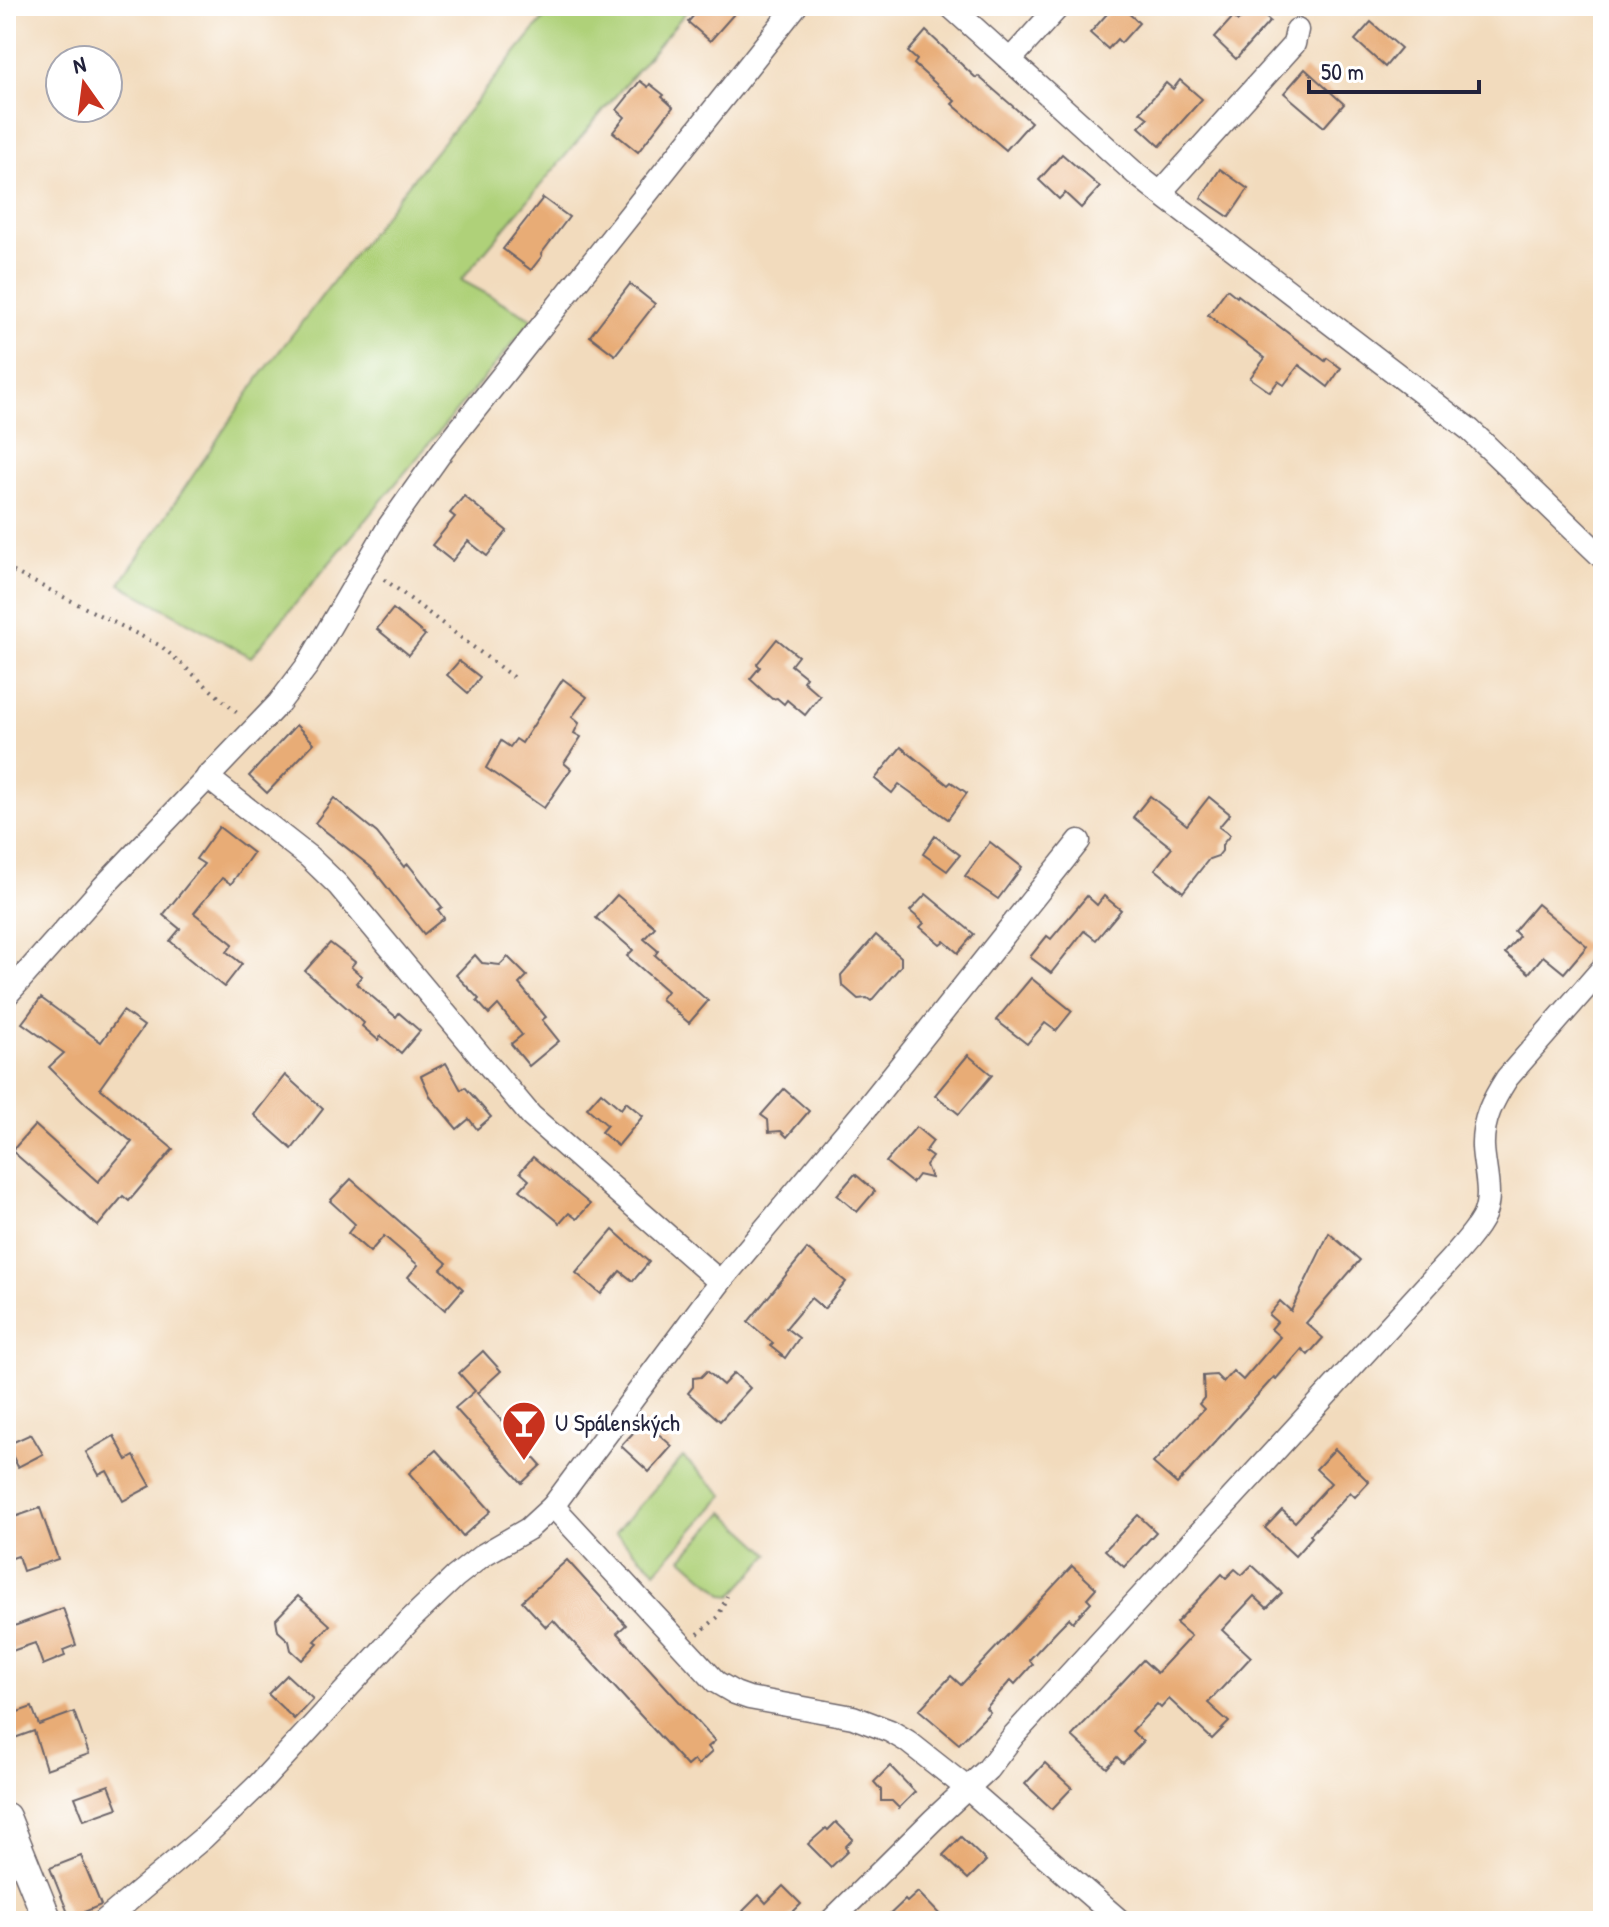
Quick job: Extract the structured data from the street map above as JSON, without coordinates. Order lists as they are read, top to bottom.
{
  "places": {
    "bar": ["U Spálenských"]
  },
  "scale_bar": "50 m",
  "north": "top"
}
